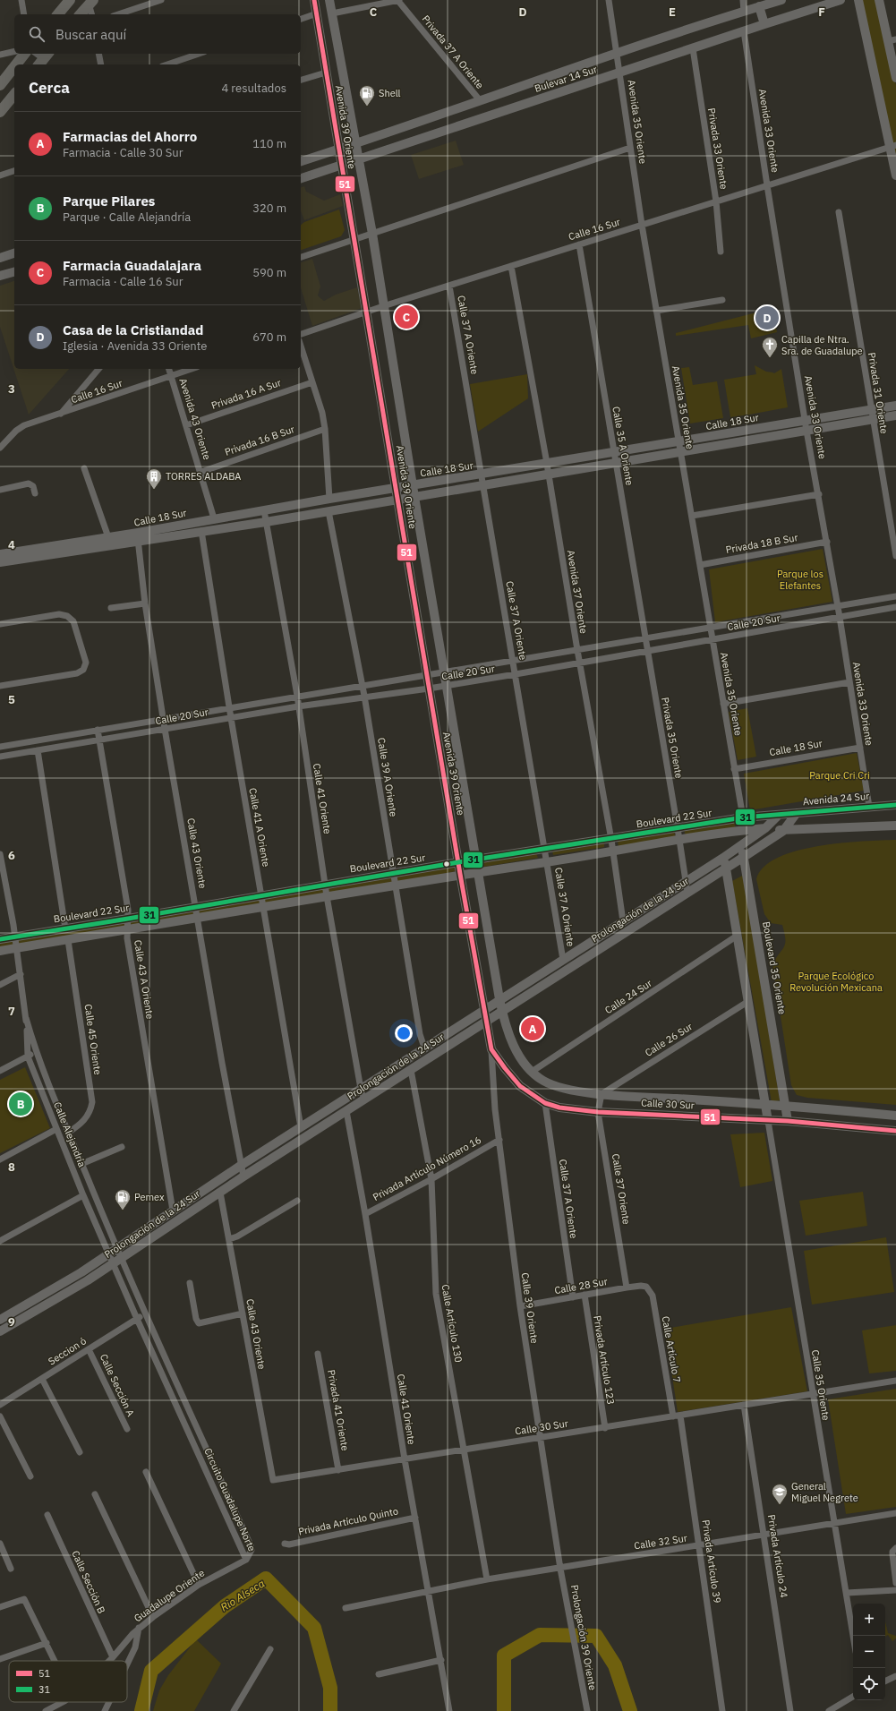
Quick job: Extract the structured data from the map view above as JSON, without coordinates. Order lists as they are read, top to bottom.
{
  "streets": {
    "main road": [
      "Bulevar 14 Sur",
      "Avenida 39 Oriente",
      "Calle 18 Sur",
      "Avenida 24 Sur",
      "Boulevard 22 Sur",
      "Prolongación de la 24 Sur",
      "Boulevard 35 Oriente",
      "Calle 30 Sur"
    ],
    "street": [
      "Privada 37 A Oriente",
      "Avenida 35 Oriente",
      "Avenida 33 Oriente",
      "Privada 33 Oriente",
      "Calle 16 Sur",
      "Calle 37 A Oriente",
      "Privada 31 Oriente",
      "Privada 16 A Sur",
      "Avenida 43 Oriente",
      "Privada 16 B Sur",
      "Calle 35 A Oriente",
      "Privada 18 B Sur",
      "Avenida 37 Oriente",
      "Calle 20 Sur",
      "Privada 35 Oriente",
      "Calle 39 A Oriente",
      "Calle 41 Oriente",
      "Calle 41 A Oriente",
      "Calle 43 Oriente",
      "Calle 43 A Oriente",
      "Calle 24 Sur",
      "Calle 45 Oriente",
      "Calle 26 Sur",
      "Calle Alejandría",
      "Privada Artículo Número 16",
      "Calle 37 Oriente",
      "Calle 28 Sur",
      "Calle 39 Oriente",
      "Calle Artículo 130",
      "Calle Artículo 7",
      "Seccion ó",
      "Privada Artículo 123",
      "Calle Sección A",
      "Calle 35 Oriente",
      "Privada 41 Oriente",
      "Circuito Guadalupe Norte",
      "Privada Artículo Quinto",
      "Calle 32 Sur",
      "Privada Artículo 24",
      "Privada Artículo 39",
      "Calle Sección B",
      "Guadalupe Oriente",
      "Prolongación 39 Oriente"
    ]
  },
  "crossings": [
    ["Privada 37 A Oriente", "Bulevar 14 Sur"],
    ["Bulevar 14 Sur", "Avenida 35 Oriente"],
    ["Bulevar 14 Sur", "Avenida 39 Oriente"],
    ["Bulevar 14 Sur", "Avenida 33 Oriente"],
    ["Bulevar 14 Sur", "Privada 33 Oriente"],
    ["Avenida 35 Oriente", "Calle 16 Sur"],
    ["Avenida 35 Oriente", "Calle 18 Sur"],
    ["Avenida 35 Oriente", "Privada 18 B Sur"],
    ["Avenida 35 Oriente", "Calle 20 Sur"],
    ["Avenida 35 Oriente", "Boulevard 22 Sur"],
    ["Avenida 35 Oriente", "Boulevard 35 Oriente"],
    ["Avenida 39 Oriente", "Calle 16 Sur"],
    ["Avenida 39 Oriente", "Calle 18 Sur"],
    ["Avenida 39 Oriente", "Calle 20 Sur"],
    ["Avenida 39 Oriente", "Boulevard 22 Sur"],
    ["Avenida 39 Oriente", "Prolongación de la 24 Sur"],
    ["Avenida 39 Oriente", "Calle 30 Sur"],
    ["Avenida 33 Oriente", "Calle 16 Sur"],
    ["Avenida 33 Oriente", "Calle 18 Sur"],
    ["Avenida 33 Oriente", "Privada 18 B Sur"],
    ["Avenida 33 Oriente", "Calle 20 Sur"],
    ["Avenida 33 Oriente", "Avenida 24 Sur"],
    ["Privada 33 Oriente", "Calle 16 Sur"],
    ["Calle 16 Sur", "Calle 37 A Oriente"],
    ["Calle 16 Sur", "Avenida 43 Oriente"],
    ["Calle 16 Sur", "Calle 35 A Oriente"],
    ["Calle 16 Sur", "Avenida 37 Oriente"],
    ["Calle 37 A Oriente", "Calle 18 Sur"],
    ["Calle 37 A Oriente", "Calle 20 Sur"],
    ["Calle 37 A Oriente", "Boulevard 22 Sur"],
    ["Calle 37 A Oriente", "Prolongación de la 24 Sur"],
    ["Calle 37 A Oriente", "Calle 30 Sur"],
    ["Calle 37 A Oriente", "Calle 28 Sur"],
    ["Privada 31 Oriente", "Calle 18 Sur"],
    ["Privada 16 A Sur", "Avenida 43 Oriente"],
    ["Avenida 43 Oriente", "Calle 18 Sur"],
    ["Avenida 43 Oriente", "Privada 16 B Sur"],
    ["Calle 18 Sur", "Calle 35 A Oriente"],
    ["Calle 18 Sur", "Avenida 37 Oriente"],
    ["Calle 18 Sur", "Calle 39 A Oriente"],
    ["Calle 18 Sur", "Calle 41 Oriente"],
    ["Calle 18 Sur", "Calle 41 A Oriente"],
    ["Calle 18 Sur", "Calle 43 Oriente"],
    ["Calle 35 A Oriente", "Calle 20 Sur"],
    ["Calle 35 A Oriente", "Privada 35 Oriente"],
    ["Avenida 37 Oriente", "Calle 20 Sur"],
    ["Avenida 37 Oriente", "Boulevard 22 Sur"],
    ["Avenida 37 Oriente", "Prolongación de la 24 Sur"],
    ["Calle 20 Sur", "Privada 35 Oriente"],
    ["Calle 20 Sur", "Calle 39 A Oriente"],
    ["Calle 20 Sur", "Calle 41 Oriente"],
    ["Calle 20 Sur", "Calle 41 A Oriente"],
    ["Calle 20 Sur", "Calle 43 Oriente"],
    ["Calle 20 Sur", "Calle 43 A Oriente"],
    ["Privada 35 Oriente", "Boulevard 22 Sur"],
    ["Calle 39 A Oriente", "Boulevard 22 Sur"],
    ["Calle 39 A Oriente", "Prolongación de la 24 Sur"],
    ["Calle 41 Oriente", "Boulevard 22 Sur"],
    ["Calle 41 Oriente", "Prolongación de la 24 Sur"],
    ["Calle 41 Oriente", "Calle 30 Sur"],
    ["Calle 41 Oriente", "Privada Artículo Número 16"],
    ["Calle 41 Oriente", "Privada Artículo Quinto"],
    ["Calle 41 Oriente", "Calle 32 Sur"],
    ["Avenida 24 Sur", "Boulevard 22 Sur"],
    ["Avenida 24 Sur", "Prolongación de la 24 Sur"],
    ["Boulevard 22 Sur", "Calle 41 A Oriente"],
    ["Boulevard 22 Sur", "Calle 43 Oriente"],
    ["Boulevard 22 Sur", "Prolongación de la 24 Sur"],
    ["Boulevard 22 Sur", "Boulevard 35 Oriente"],
    ["Boulevard 22 Sur", "Calle 43 A Oriente"],
    ["Boulevard 22 Sur", "Calle Alejandría"],
    ["Calle 41 A Oriente", "Prolongación de la 24 Sur"],
    ["Calle 43 Oriente", "Prolongación de la 24 Sur"],
    ["Calle 43 Oriente", "Calle 30 Sur"],
    ["Prolongación de la 24 Sur", "Boulevard 35 Oriente"],
    ["Prolongación de la 24 Sur", "Calle 43 A Oriente"],
    ["Prolongación de la 24 Sur", "Calle 30 Sur"],
    ["Prolongación de la 24 Sur", "Calle Alejandría"],
    ["Prolongación de la 24 Sur", "Calle Artículo 130"],
    ["Prolongación de la 24 Sur", "Circuito Guadalupe Norte"],
    ["Boulevard 35 Oriente", "Calle 30 Sur"],
    ["Calle 24 Sur", "Calle 30 Sur"],
    ["Calle 45 Oriente", "Calle Alejandría"],
    ["Calle 26 Sur", "Calle 30 Sur"],
    ["Calle 26 Sur", "Calle 37 Oriente"],
    ["Calle 30 Sur", "Calle 37 Oriente"],
    ["Calle 30 Sur", "Calle 39 Oriente"],
    ["Calle 30 Sur", "Calle Artículo 130"],
    ["Calle 30 Sur", "Calle Artículo 7"],
    ["Calle 30 Sur", "Privada Artículo 123"],
    ["Calle 30 Sur", "Calle 35 Oriente"],
    ["Calle 30 Sur", "Privada 41 Oriente"],
    ["Calle 30 Sur", "Privada Artículo 24"],
    ["Calle 30 Sur", "Privada Artículo 39"],
    ["Calle Alejandría", "Circuito Guadalupe Norte"],
    ["Privada Artículo Número 16", "Calle 39 Oriente"],
    ["Privada Artículo Número 16", "Calle Artículo 130"],
    ["Calle 37 Oriente", "Calle 28 Sur"],
    ["Calle 28 Sur", "Calle 39 Oriente"],
    ["Calle 28 Sur", "Calle Artículo 7"],
    ["Calle 28 Sur", "Privada Artículo 123"],
    ["Calle 39 Oriente", "Calle 32 Sur"],
    ["Calle 39 Oriente", "Prolongación 39 Oriente"],
    ["Calle Artículo 130", "Calle 32 Sur"],
    ["Calle Artículo 7", "Privada Artículo 39"],
    ["Seccion ó", "Calle Sección A"],
    ["Seccion ó", "Circuito Guadalupe Norte"],
    ["Calle 35 Oriente", "Calle 32 Sur"],
    ["Circuito Guadalupe Norte", "Guadalupe Oriente"],
    ["Calle 32 Sur", "Privada Artículo 24"],
    ["Calle 32 Sur", "Privada Artículo 39"],
    ["Calle 32 Sur", "Prolongación 39 Oriente"],
    ["Calle Sección B", "Guadalupe Oriente"]
  ],
  "water": ["Rio Alseca"],
  "parks": ["Parque los Elefantes", "Parque Cri Cri", "Parque Ecológico Revolución Mexicana"],
  "places": {
    "fuel station": ["Shell", "Pemex"],
    "church": ["Capilla de Ntra. Sra. de Guadalupe"],
    "building": ["TORRES ALDABA"],
    "school or university": ["General Miguel Negrete"]
  },
  "lines": ["transit line 51", "transit line 31"],
  "legend": ["51", "31"],
  "page": {
    "search": "Buscar aquí",
    "heading": ["Cerca", "4 resultados"],
    "list": [
      {
        "mark": "A",
        "name": "Farmacias del Ahorro",
        "note": "Farmacia · Calle 30 Sur",
        "value": "110 m"
      },
      {
        "mark": "B",
        "name": "Parque Pilares",
        "note": "Parque · Calle Alejandría",
        "value": "320 m"
      },
      {
        "mark": "C",
        "name": "Farmacia Guadalajara",
        "note": "Farmacia · Calle 16 Sur",
        "value": "590 m"
      },
      {
        "mark": "D",
        "name": "Casa de la Cristiandad",
        "note": "Iglesia · Avenida 33 Oriente",
        "value": "670 m"
      }
    ],
    "pins": [
      "C",
      "D",
      "A",
      "B"
    ],
    "map_buttons": ["+", "−"]
  },
  "grid": {
    "columns": [
      "C",
      "D",
      "E",
      "F"
    ],
    "rows": [
      "3",
      "4",
      "5",
      "6",
      "7",
      "8",
      "9"
    ]
  }
}
